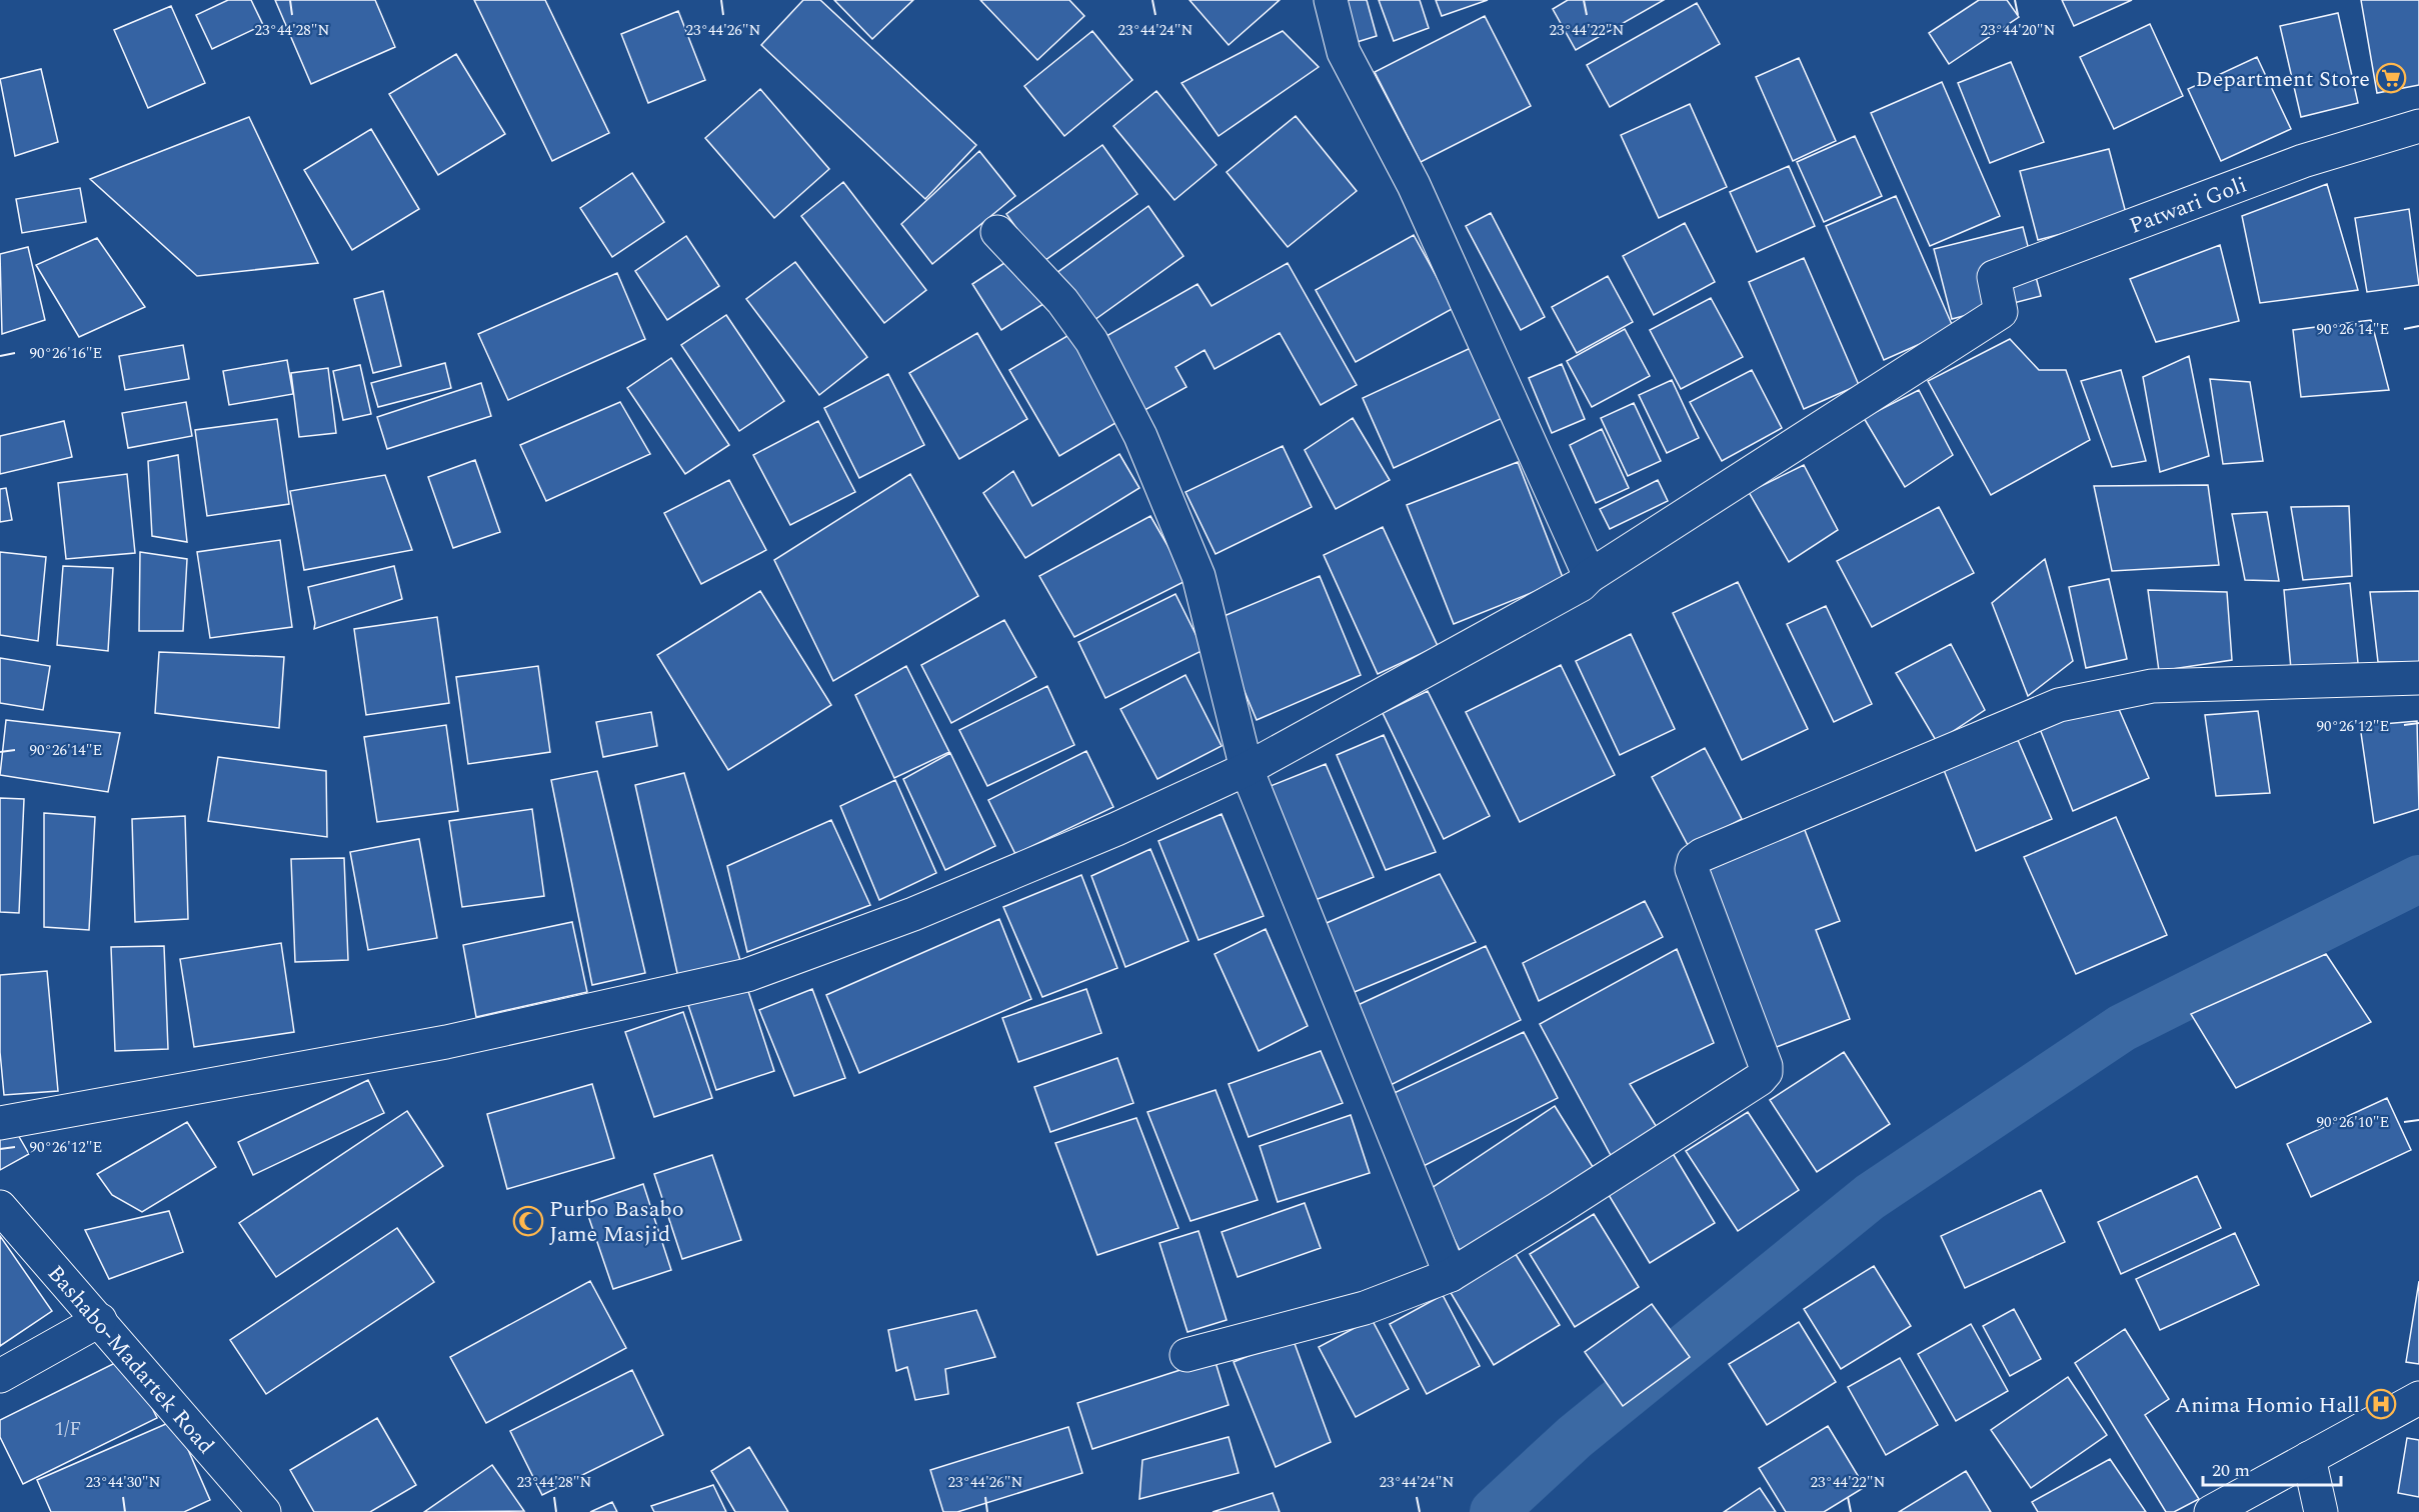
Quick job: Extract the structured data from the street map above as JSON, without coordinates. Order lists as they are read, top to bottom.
{
  "streets": {
    "street": ["Patwari Goli", "Bashabo-Madartek Road"]
  },
  "places": {
    "supermarket": ["Department Store"],
    "mosque": ["Purbo Basabo Jame Masjid"],
    "hospital": ["Anima Homio Hall"]
  },
  "house_numbers": ["1/F"],
  "scale_bar": "20 m",
  "coordinates": [
    "23°44'28\"N",
    "23°44'26\"N",
    "23°44'24\"N",
    "23°44'22\"N",
    "23°44'20\"N",
    "90°26'14\"E",
    "90°26'16\"E",
    "90°26'12\"E",
    "90°26'10\"E",
    "23°44'30\"N"
  ]
}
